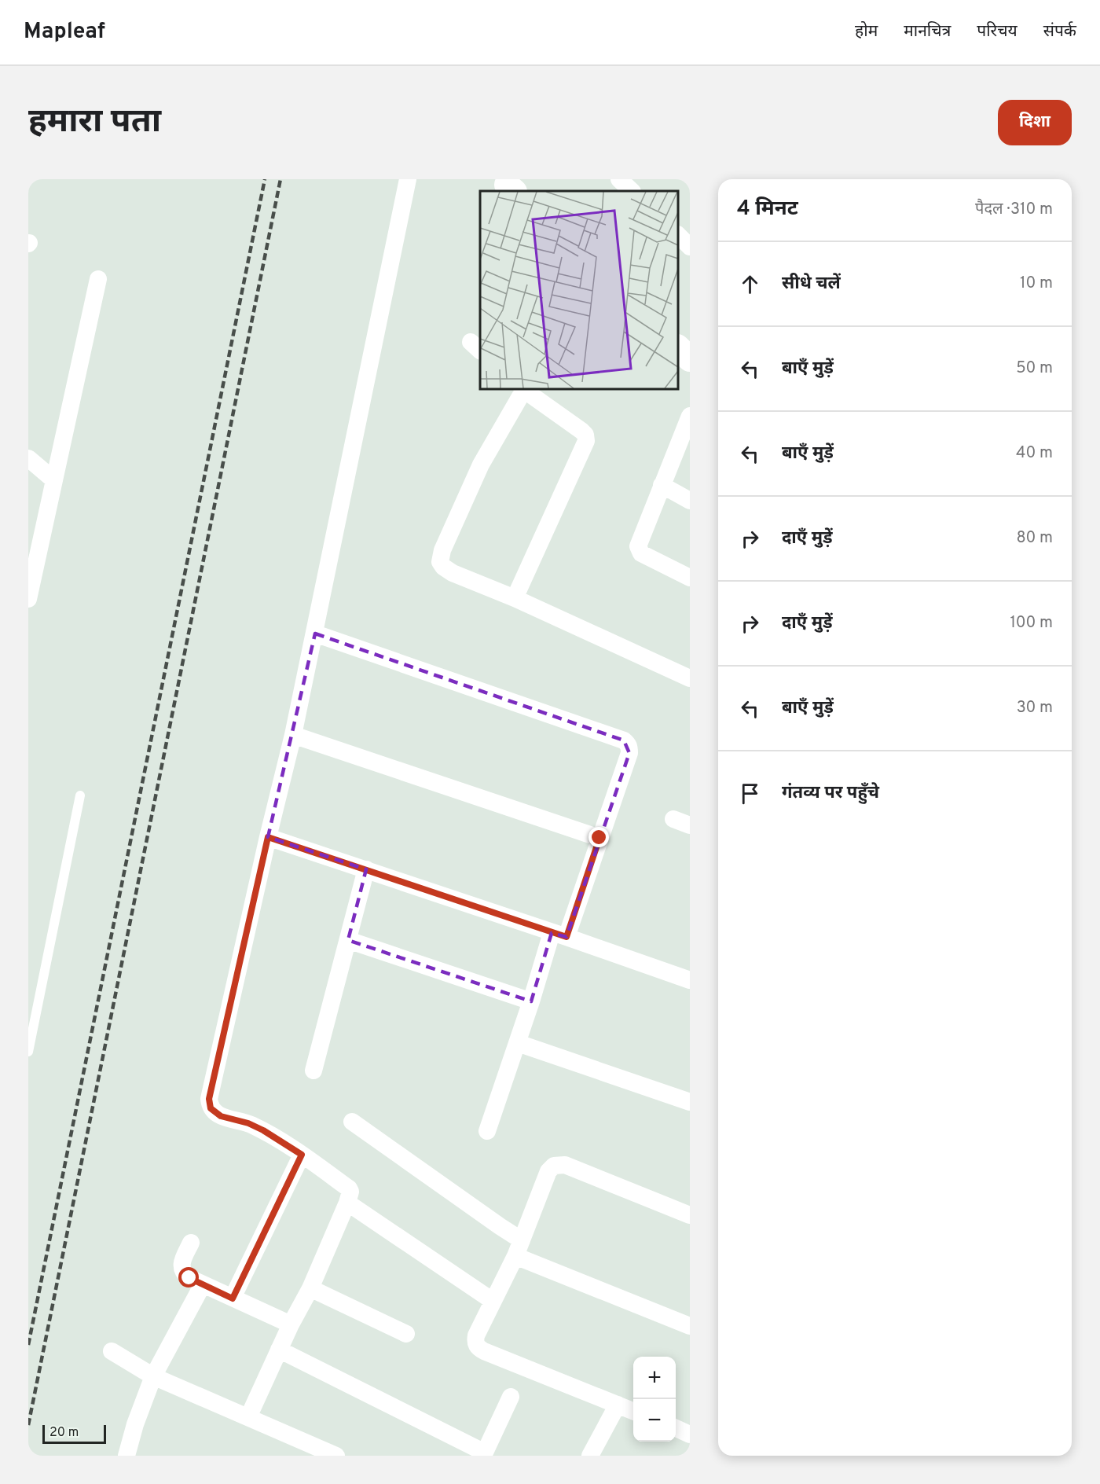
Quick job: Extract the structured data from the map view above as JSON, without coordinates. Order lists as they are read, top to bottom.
{
  "scale_bar": "20 m",
  "page": {
    "header": "Mapleaf",
    "nav": [
      "होम",
      "मानचित्र",
      "परिचय",
      "संपर्क"
    ],
    "buttons": "दिशा",
    "title": "हमारा पता",
    "heading": ["4 मिनट", "पैदल · 310 m"],
    "list": [
      ["सीधे चलें", "10 m"],
      ["बाएँ मुड़ें", "50 m"],
      ["बाएँ मुड़ें", "40 m"],
      ["दाएँ मुड़ें", "80 m"],
      ["दाएँ मुड़ें", "100 m"],
      ["बाएँ मुड़ें", "30 m"],
      "गंतव्य पर पहुँचे"
    ],
    "map_buttons": ["+", "−"],
    "scale": "20 m"
  }
}
